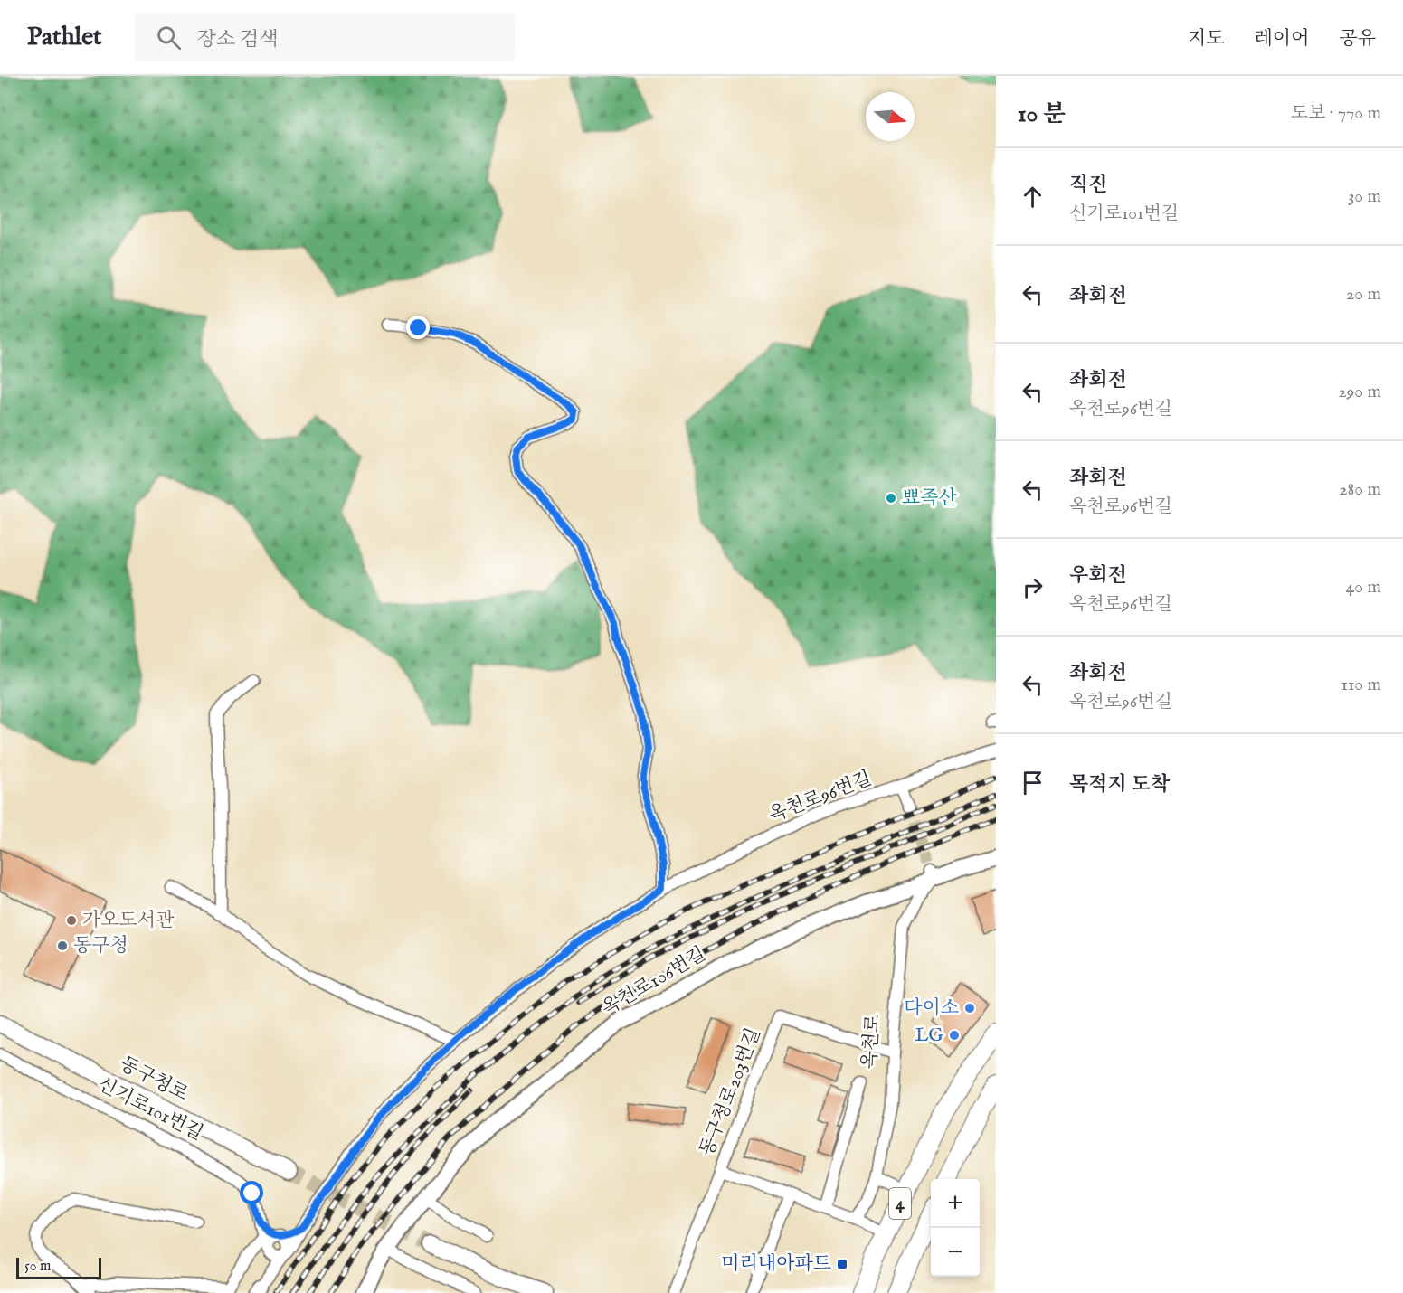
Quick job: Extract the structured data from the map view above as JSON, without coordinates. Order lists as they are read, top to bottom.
{
  "streets": {
    "main road": ["동구청로", "4"],
    "street": [
      "옥천로96번길",
      "옥천로106번길",
      "옥천로",
      "동구청로203번길",
      "신기로101번길"
    ]
  },
  "crossings": [
    ["옥천로96번길", "신기로101번길"],
    ["옥천로106번길", "옥천로"],
    ["옥천로", "동구청로203번길"]
  ],
  "places": {
    "other": [
      "뾰족산",
      "가오도서관",
      "동구청",
      "다이소",
      "LG"
    ],
    "transit": ["미리내아파트"]
  },
  "scale_bar": "50 m",
  "north": "right",
  "page": {
    "header": "Pathlet",
    "search": "장소 검색",
    "nav": ["지도", "레이어", "공유"],
    "heading": ["10 분", "도보 · 770 m"],
    "list": [
      ["직진", "신기로101번길", "30 m"],
      ["좌회전", "20 m"],
      ["좌회전", "옥천로96번길", "290 m"],
      ["좌회전", "옥천로96번길", "280 m"],
      ["우회전", "옥천로96번길", "40 m"],
      ["좌회전", "옥천로96번길", "110 m"],
      "목적지 도착"
    ],
    "map_buttons": ["+", "−"],
    "scale": "50 m"
  }
}
